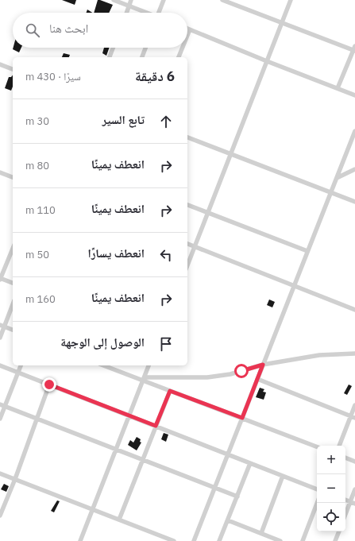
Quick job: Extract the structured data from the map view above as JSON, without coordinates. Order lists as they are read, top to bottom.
{
  "page": {
    "search": "ابحث هنا",
    "heading": ["6 دقيقة", "سيرًا · 430 m"],
    "list": [
      ["تابع السير", "30 m"],
      ["انعطف يمينًا", "80 m"],
      ["انعطف يمينًا", "110 m"],
      ["انعطف يسارًا", "50 m"],
      ["انعطف يمينًا", "160 m"],
      "الوصول إلى الوجهة"
    ],
    "map_buttons": ["+", "−"]
  }
}
